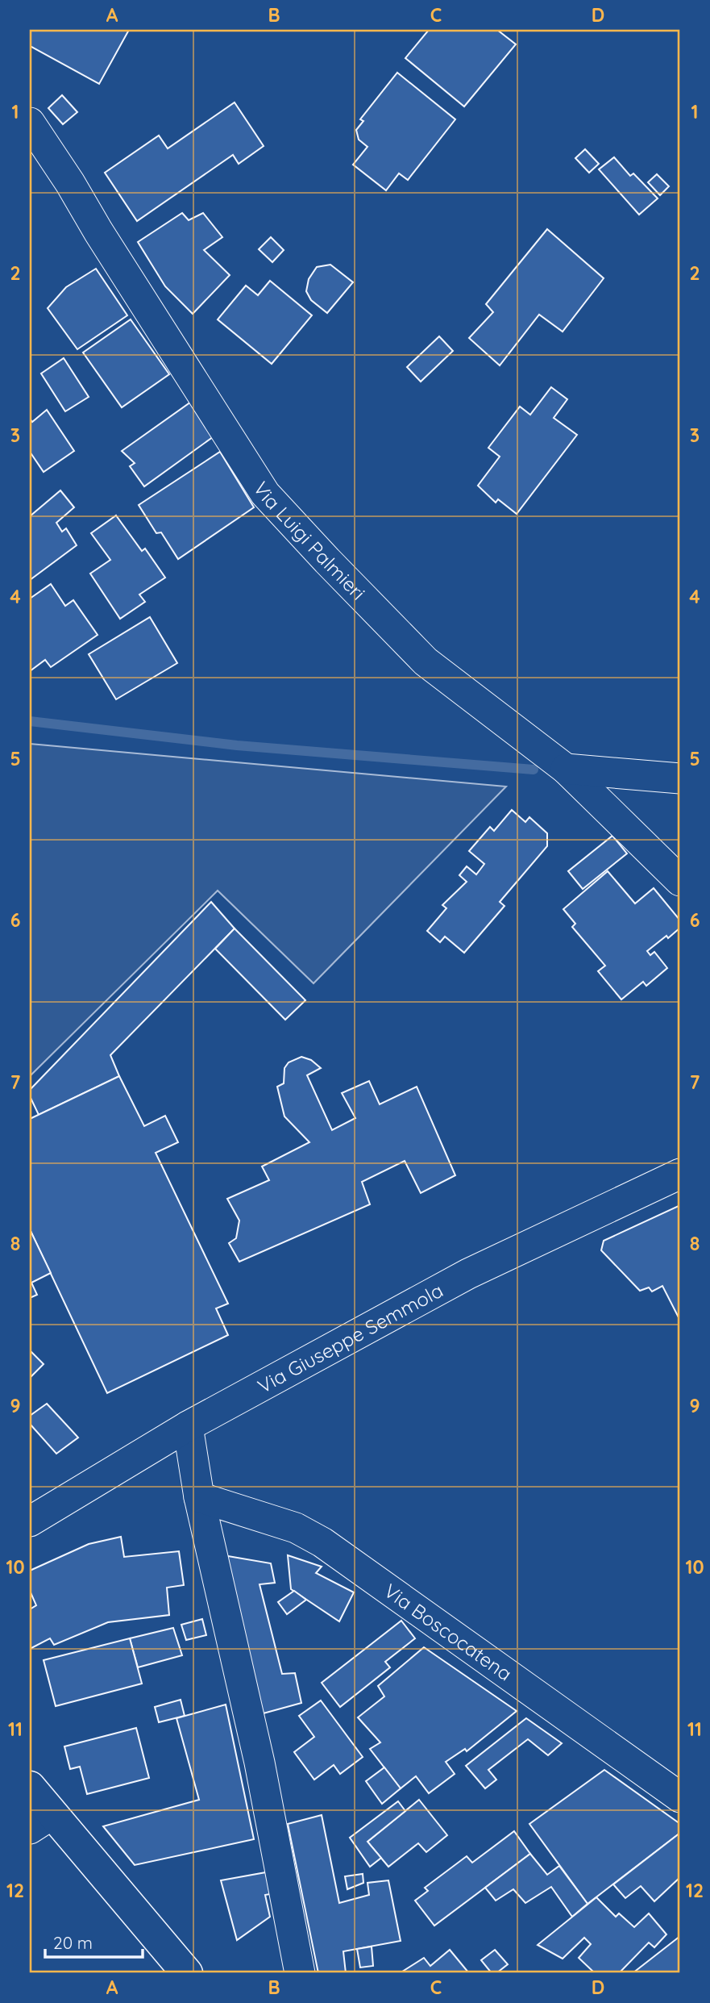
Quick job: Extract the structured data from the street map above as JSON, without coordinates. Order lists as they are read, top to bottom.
{
  "streets": {
    "street": ["Via Luigi Palmieri", "Via Giuseppe Semmola", "Via Boscocatena"]
  },
  "scale_bar": "20 m",
  "grid": {
    "columns": [
      "A",
      "B",
      "C",
      "D"
    ],
    "rows": [
      "1",
      "2",
      "3",
      "4",
      "5",
      "6",
      "7",
      "8",
      "9",
      "10",
      "11",
      "12"
    ]
  }
}
